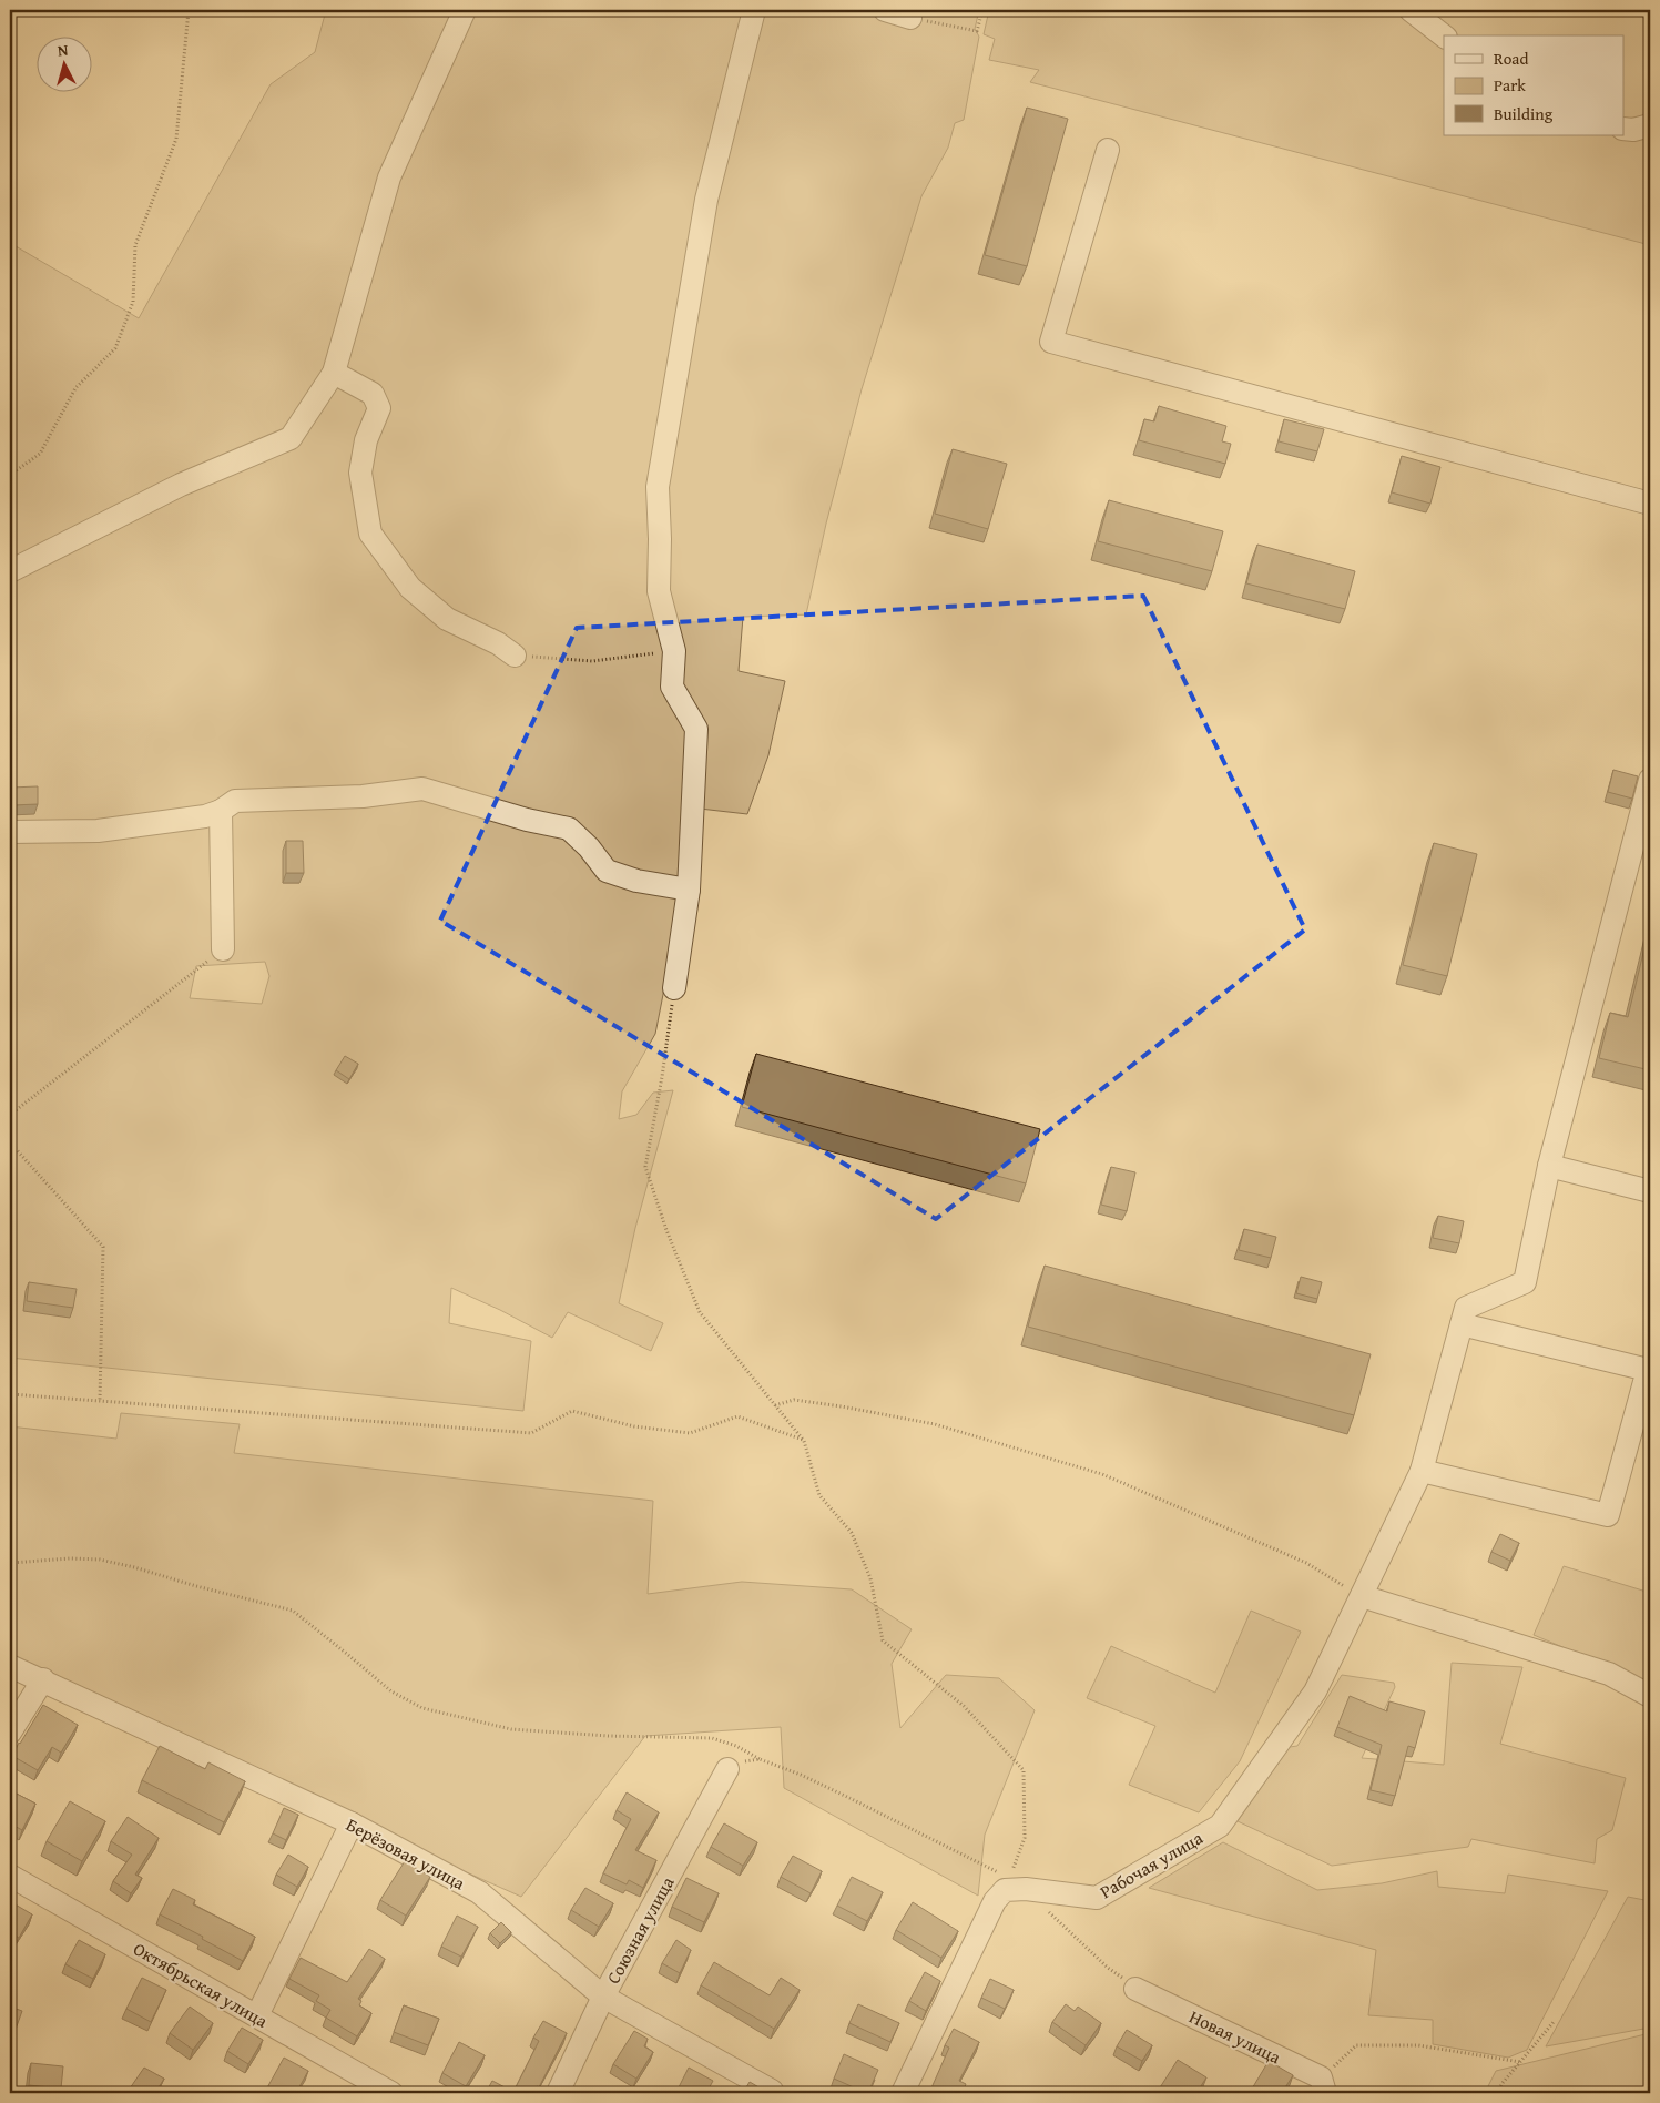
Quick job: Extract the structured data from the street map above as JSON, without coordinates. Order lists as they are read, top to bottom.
{
  "streets": {
    "street": [
      "Берёзовая улица",
      "Рабочая улица",
      "Союзная улица",
      "Октябрьская улица",
      "Новая улица"
    ]
  },
  "crossings": [
    ["Берёзовая улица", "Союзная улица"]
  ],
  "legend": ["Road", "Park", "Building"],
  "north": "top"
}
